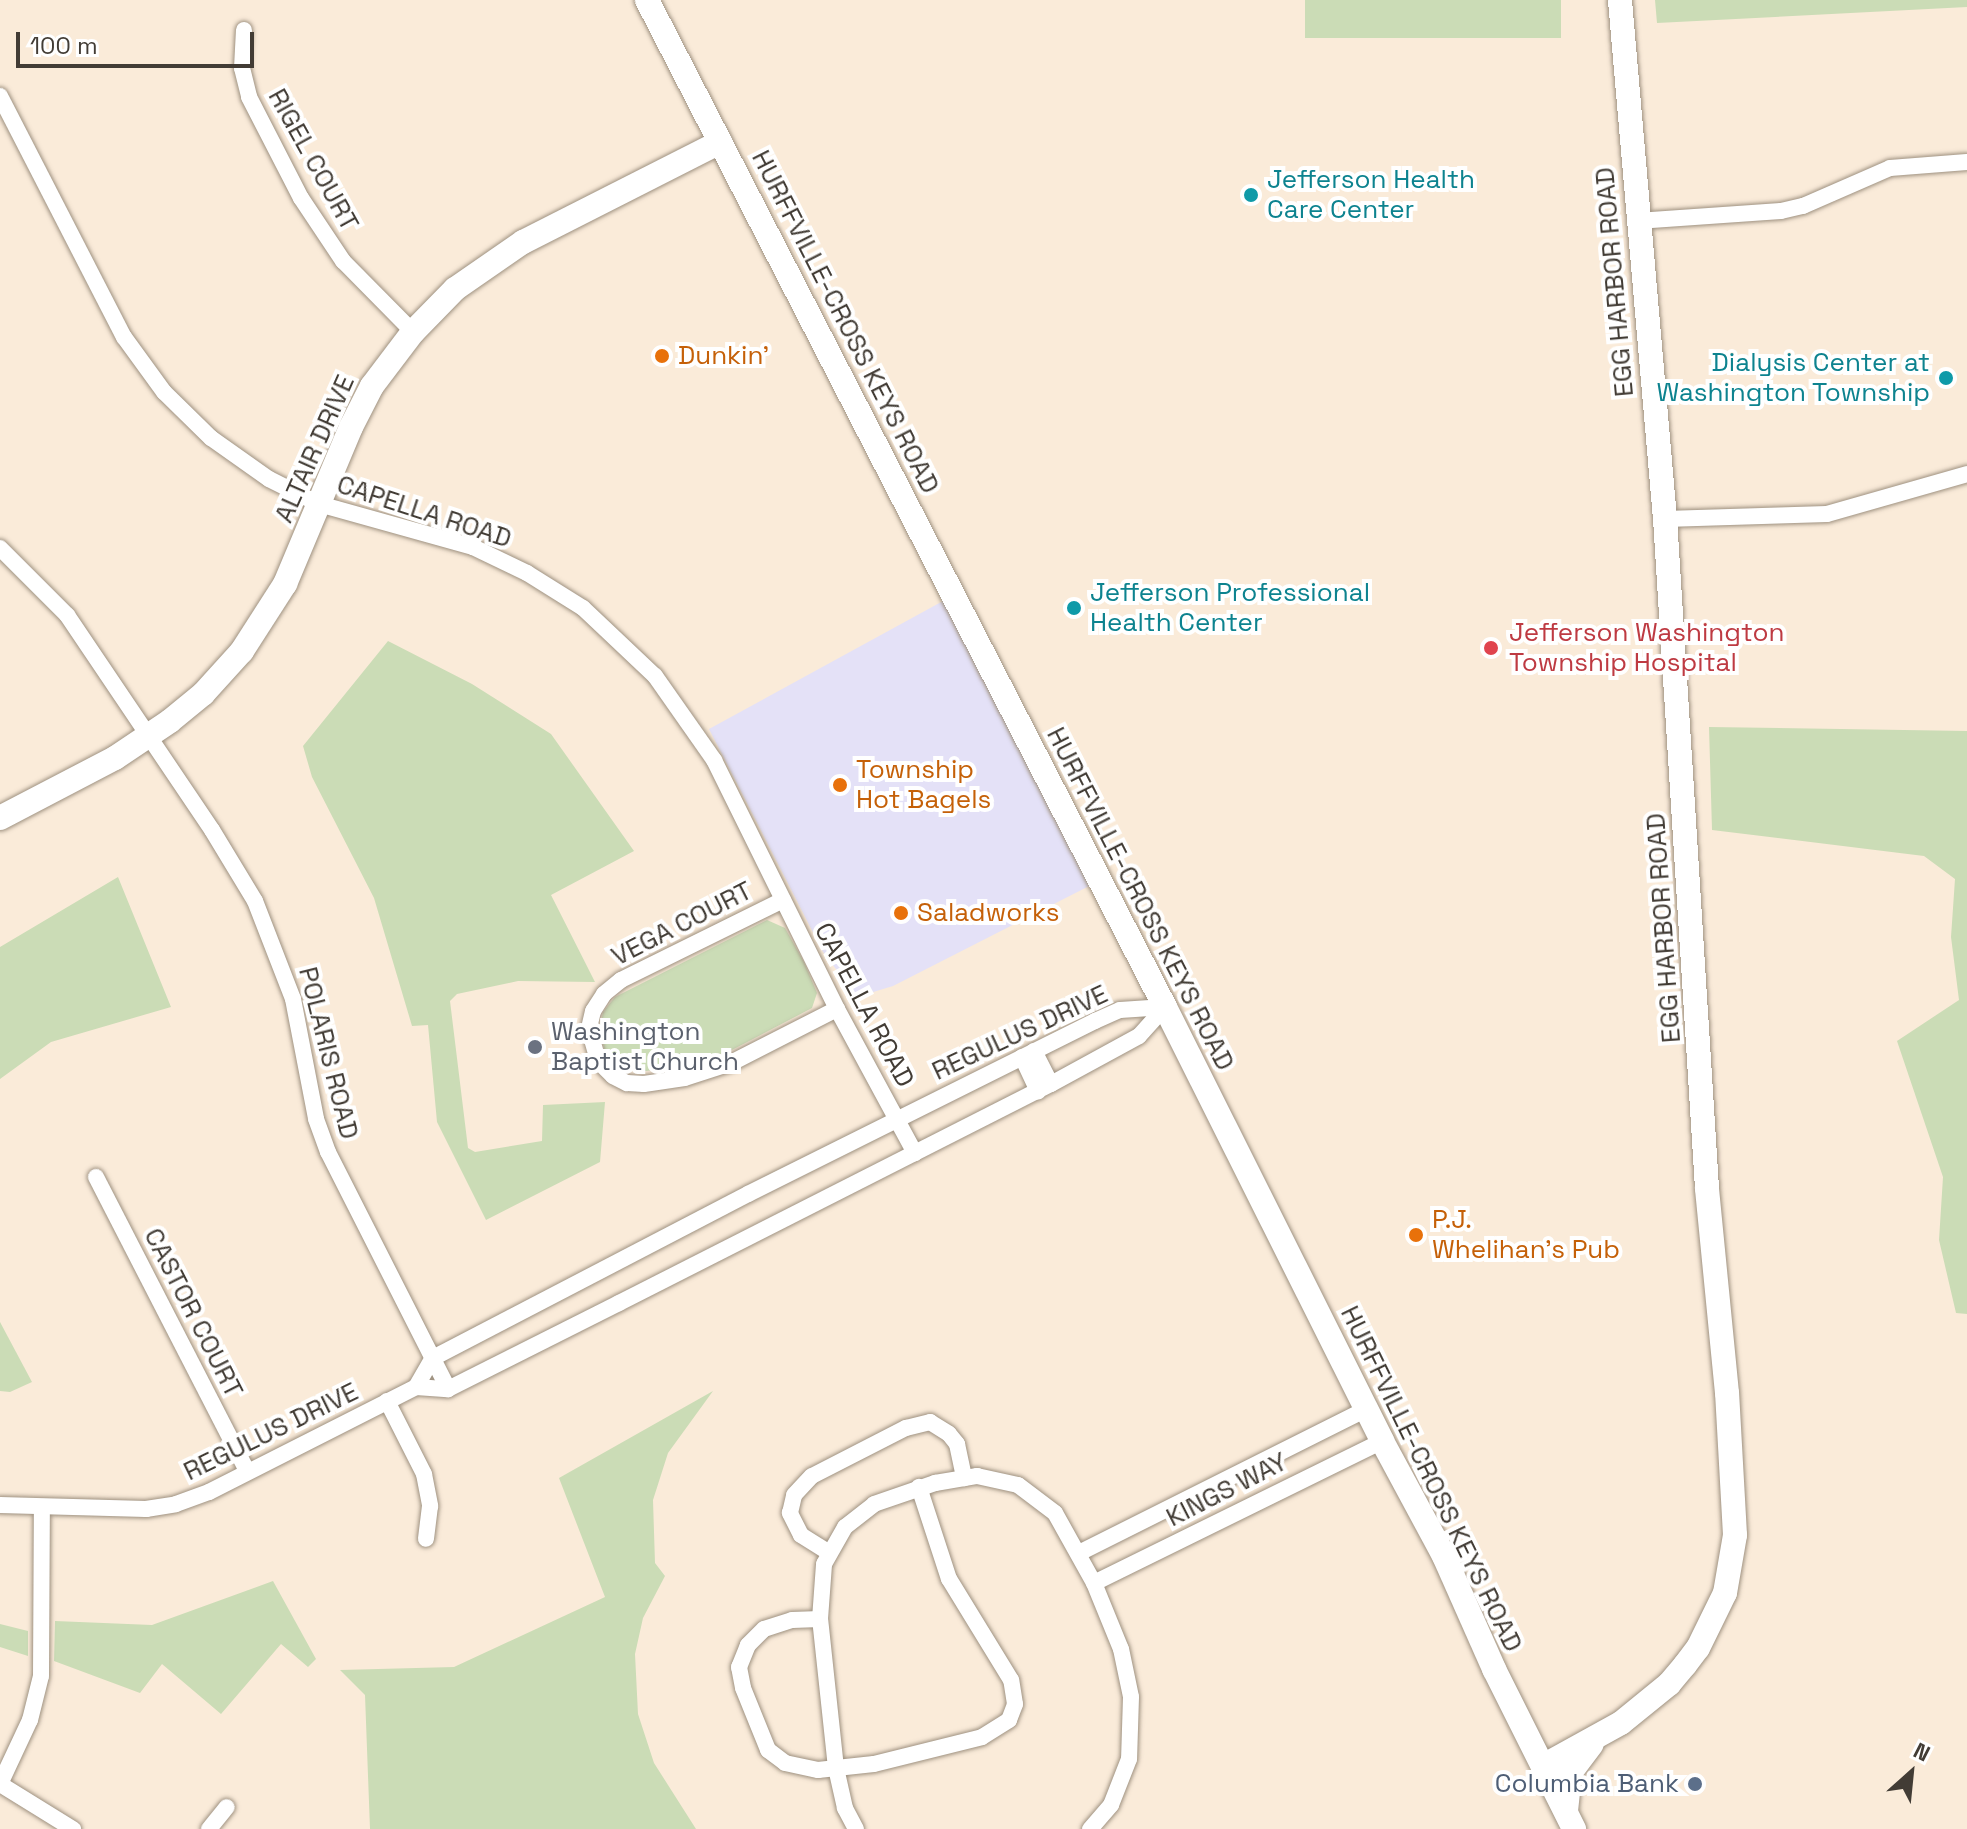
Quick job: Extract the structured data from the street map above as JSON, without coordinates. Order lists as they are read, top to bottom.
{
  "streets": {
    "main road": ["EGG HARBOR ROAD", "HURFFVILLE-CROSS KEYS ROAD", "ALTAIR DRIVE"],
    "street": [
      "RIGEL COURT",
      "CAPELLA ROAD",
      "VEGA COURT",
      "REGULUS DRIVE",
      "POLARIS ROAD",
      "CASTOR COURT",
      "KINGS WAY"
    ]
  },
  "crossings": [
    ["RIGEL COURT", "ALTAIR DRIVE"],
    ["EGG HARBOR ROAD", "HURFFVILLE-CROSS KEYS ROAD"],
    ["HURFFVILLE-CROSS KEYS ROAD", "ALTAIR DRIVE"],
    ["HURFFVILLE-CROSS KEYS ROAD", "REGULUS DRIVE"],
    ["HURFFVILLE-CROSS KEYS ROAD", "KINGS WAY"],
    ["ALTAIR DRIVE", "CAPELLA ROAD"],
    ["ALTAIR DRIVE", "POLARIS ROAD"],
    ["CAPELLA ROAD", "VEGA COURT"],
    ["CAPELLA ROAD", "REGULUS DRIVE"],
    ["REGULUS DRIVE", "POLARIS ROAD"],
    ["REGULUS DRIVE", "CASTOR COURT"]
  ],
  "places": [
    "Jefferson Health Care Center",
    "Dunkin'",
    "Dialysis Center at Washington Township",
    "Jefferson Professional Health Center",
    "Jefferson Washington Township Hospital",
    "Township Hot Bagels",
    "Saladworks",
    "Washington Baptist Church",
    "P.J. Whelihan's Pub",
    "Columbia Bank"
  ],
  "scale_bar": "100 m",
  "north": "top right"
}
